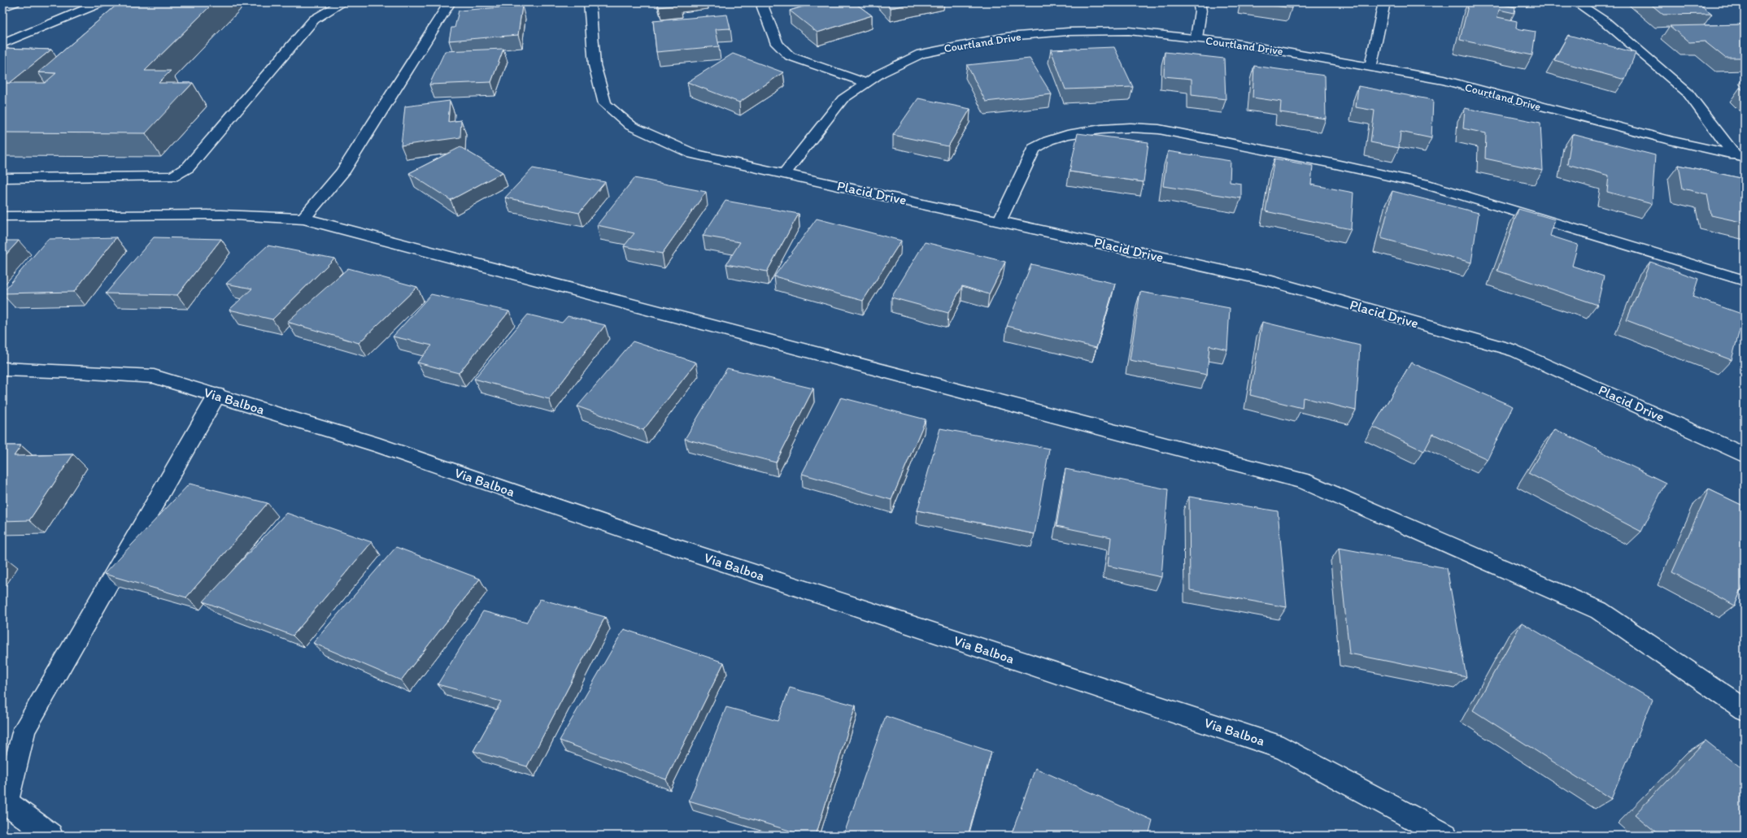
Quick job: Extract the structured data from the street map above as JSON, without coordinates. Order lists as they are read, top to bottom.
{
  "streets": {
    "street": ["Courtland Drive", "Placid Drive", "Via Balboa"]
  },
  "crossings": [
    ["Courtland Drive", "Placid Drive"]
  ]
}
